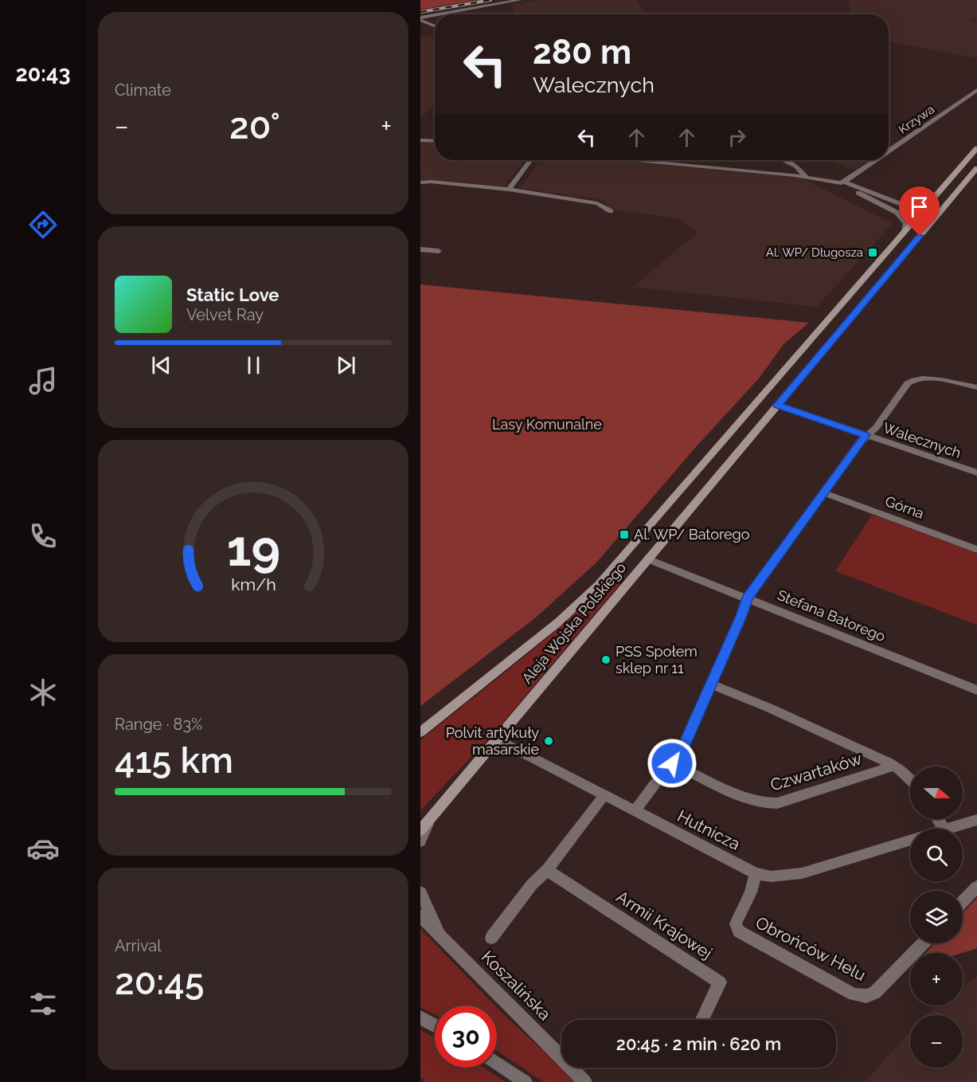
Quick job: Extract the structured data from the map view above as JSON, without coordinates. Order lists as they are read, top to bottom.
{
  "streets": {
    "main road": ["Aleja Wojska Polskiego"],
    "street": [
      "Krzywa",
      "Walecznych",
      "Górna",
      "Stefana Batorego",
      "Czwartaków",
      "Hutnicza",
      "Armii Krajowej",
      "Obrońców Helu",
      "Koszalińska"
    ]
  },
  "crossings": [
    ["Walecznych", "Aleja Wojska Polskiego"],
    ["Stefana Batorego", "Aleja Wojska Polskiego"],
    ["Aleja Wojska Polskiego", "Hutnicza"],
    ["Hutnicza", "Obrońców Helu"]
  ],
  "parks": ["Lasy Komunalne"],
  "places": {
    "transit": ["Al. WP/ Długosza", "Al. WP/ Batorego"],
    "other": ["PSS Społem sklep nr 11", "Polvit artykuły masarskie"]
  },
  "north": "right",
  "page": {
    "tabs": "20:43",
    "tile": [
      "Climate",
      ["Range · 83%", "415 km"],
      ["Arrival", "20:45"]
    ],
    "turn": ["280 m", "Walecznych"],
    "heat": ["−", "20°", "+"],
    "song": ["Static Love", "Velvet Ray"],
    "map_buttons": ["+", "−"],
    "limit": "30",
    "trip": "20:45 · 2 min · 620 m",
    "gauge": ["19", "km/h"]
  }
}
